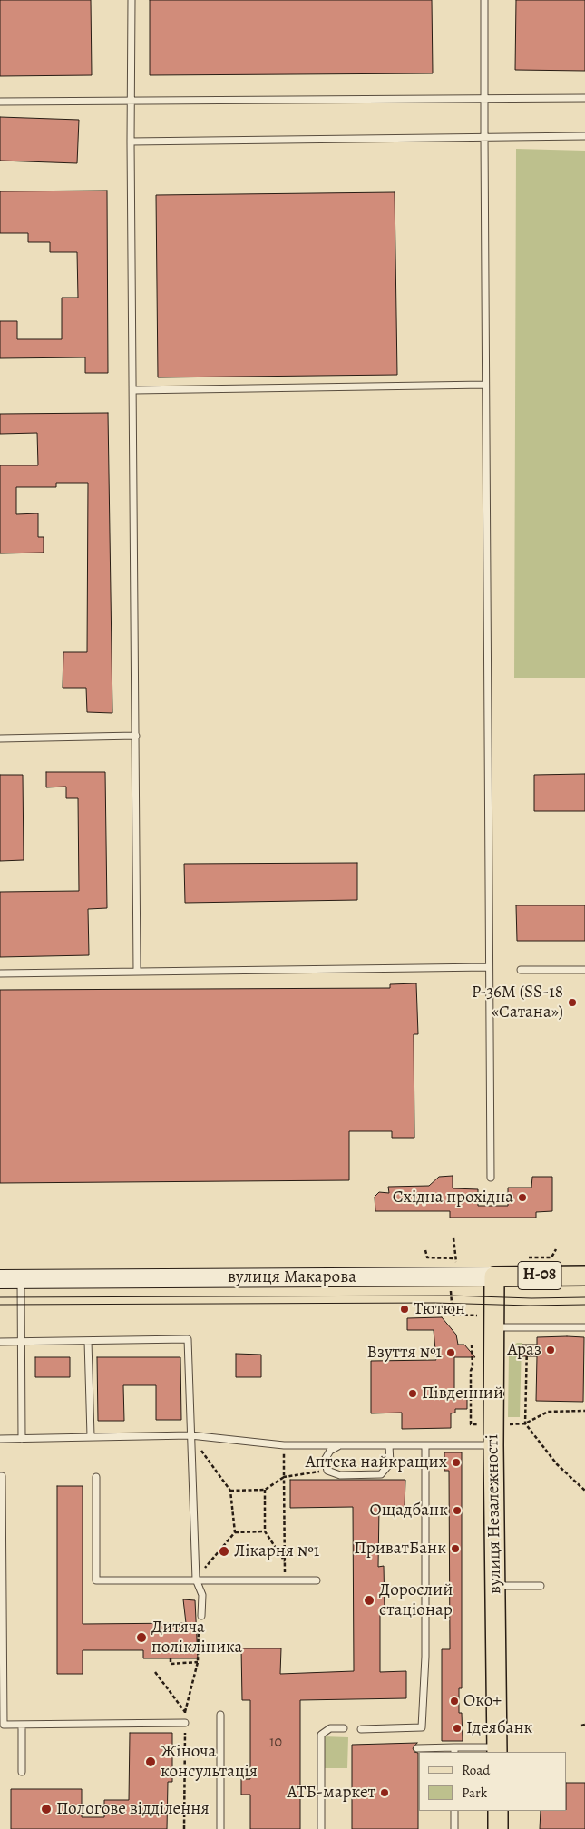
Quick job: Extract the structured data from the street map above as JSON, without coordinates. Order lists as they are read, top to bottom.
{
  "streets": {
    "main road": ["Н-08", "вулиця Макарова", "вулиця Незалежності"]
  },
  "crossings": [
    ["вулиця Макарова", "вулиця Незалежності"]
  ],
  "places": [
    "Р-36М (SS-18 «Сатана»)",
    "Східна прохідна",
    "Тютюн",
    "Араз",
    "Взуття №1",
    "Південний",
    "Аптека найкращих",
    "Ощадбанк",
    "ПриватБанк",
    "Лікарня №1",
    "Дорослий стаціонар",
    "Дитяча полікліника",
    "Око+",
    "Ідеябанк",
    "Жіноча консультація",
    "АТБ-маркет",
    "Пологове відділення"
  ],
  "house_numbers": ["10"],
  "legend": ["Road", "Park"]
}
